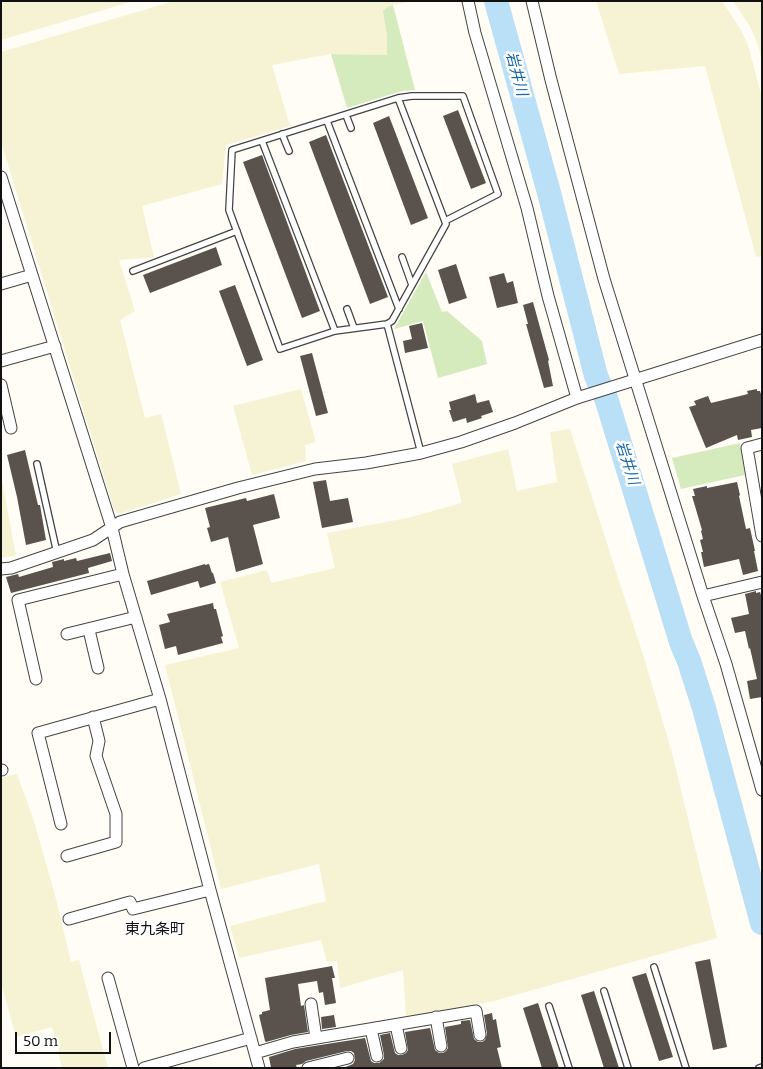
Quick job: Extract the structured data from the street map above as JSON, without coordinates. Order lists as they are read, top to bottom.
{
  "districts": ["東九条町"],
  "water": ["岩井川"],
  "scale_bar": "50 m"
}
